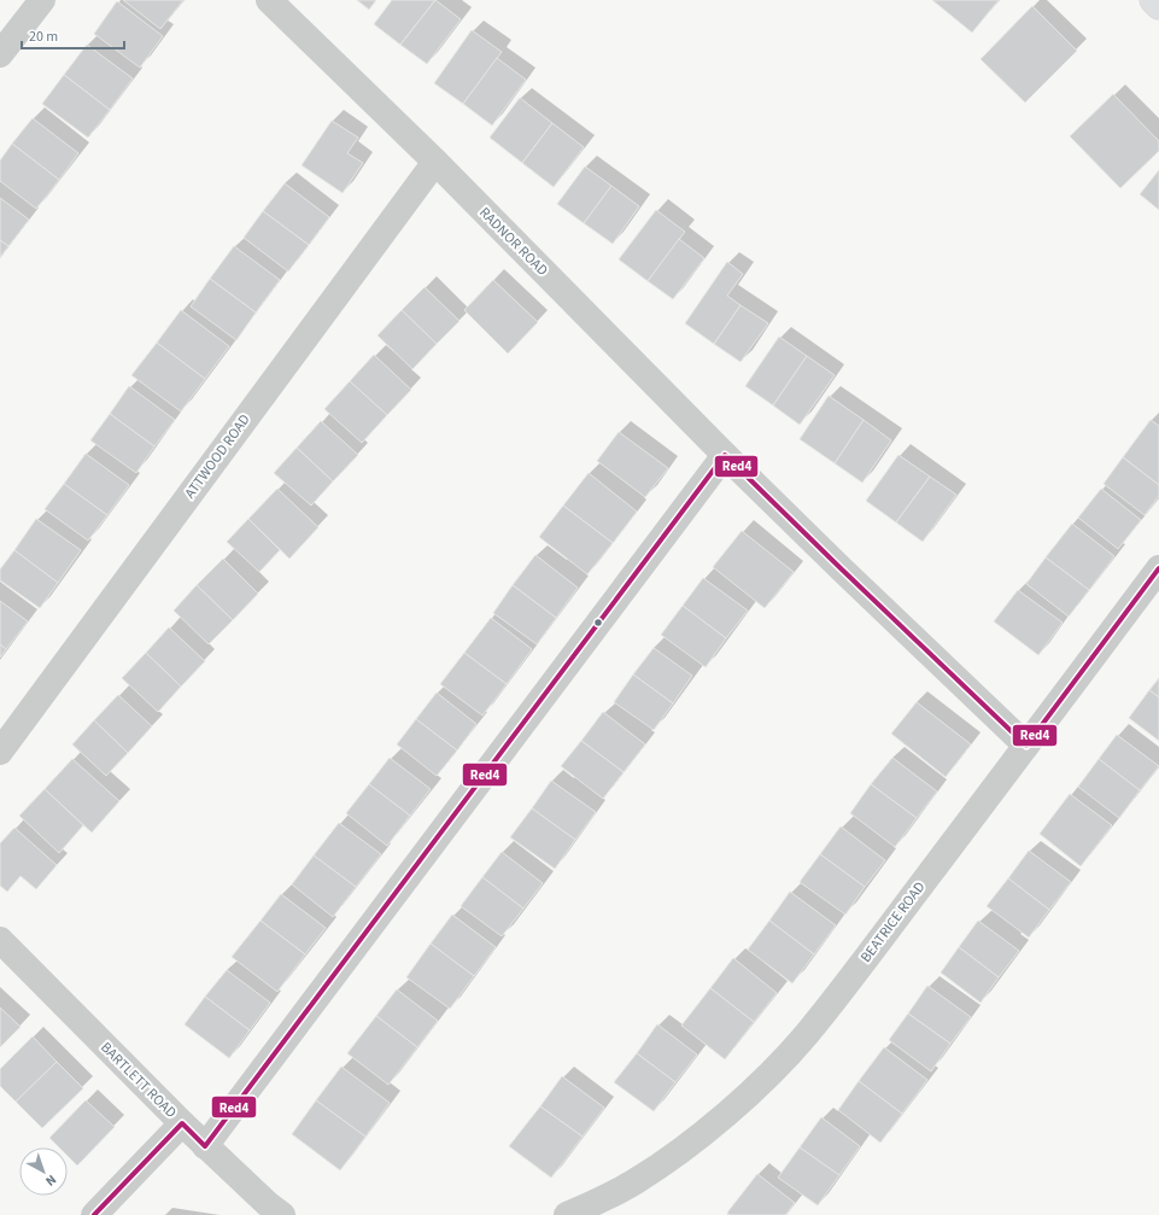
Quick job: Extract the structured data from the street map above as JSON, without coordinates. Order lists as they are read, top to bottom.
{
  "streets": {
    "street": [
      "RADNOR ROAD",
      "ATTWOOD ROAD",
      "BEATRICE ROAD",
      "BARTLETT ROAD"
    ]
  },
  "crossings": [
    ["RADNOR ROAD", "ATTWOOD ROAD"],
    ["RADNOR ROAD", "BEATRICE ROAD"]
  ],
  "lines": ["transit line Red4"],
  "scale_bar": "20 m",
  "north": "bottom right"
}
